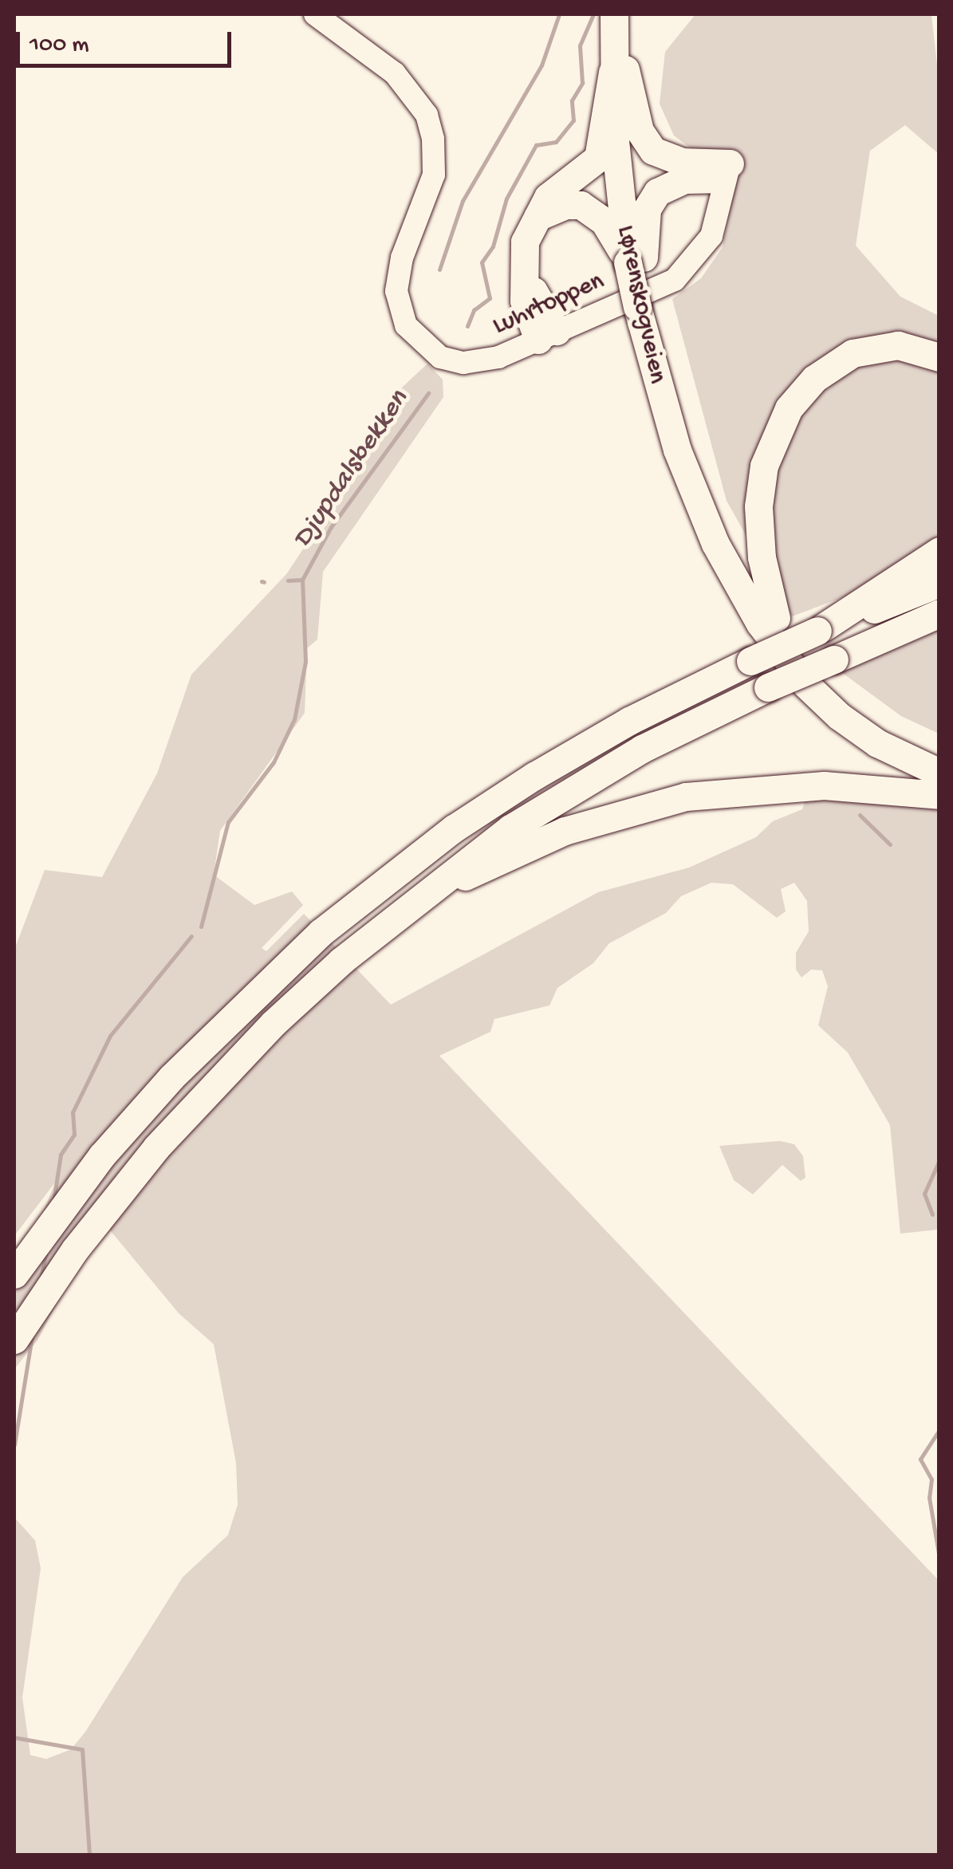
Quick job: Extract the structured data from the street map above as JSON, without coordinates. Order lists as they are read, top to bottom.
{
  "streets": {
    "highway": ["Lørenskogveien"],
    "street": ["Luhrtoppen"]
  },
  "water": ["Djupdalsbekken"],
  "scale_bar": "100 m"
}
